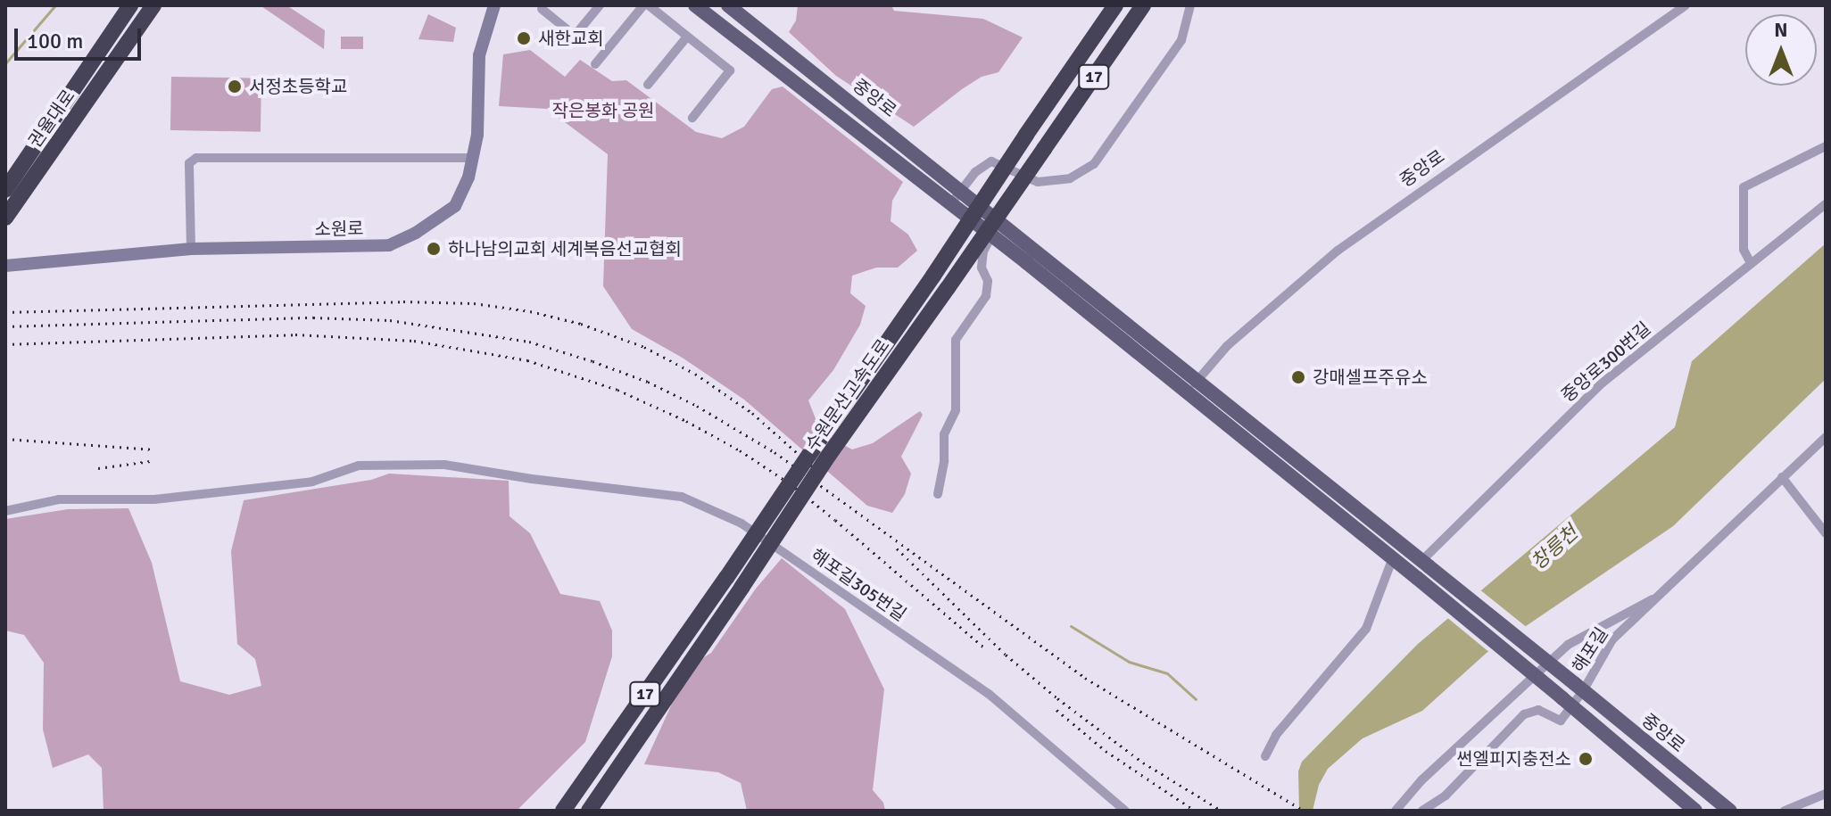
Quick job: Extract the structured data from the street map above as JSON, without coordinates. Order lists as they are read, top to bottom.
{
  "streets": {
    "highway": ["17", "권율대로", "수원문산고속도로"],
    "main road": ["중앙로", "소원로"],
    "street": ["중앙로300번길", "해포길305번길", "해포길"]
  },
  "crossings": [
    ["중앙로", "중앙로300번길"],
    ["중앙로", "해포길"]
  ],
  "water": ["창릉천"],
  "parks": ["작은봉화 공원"],
  "places": [
    "새한교회",
    "서정초등학교",
    "하나남의교회 세계복음선교협회",
    "강매셀프주유소",
    "썬엘피지충전소"
  ],
  "scale_bar": "100 m",
  "north": "top"
}
